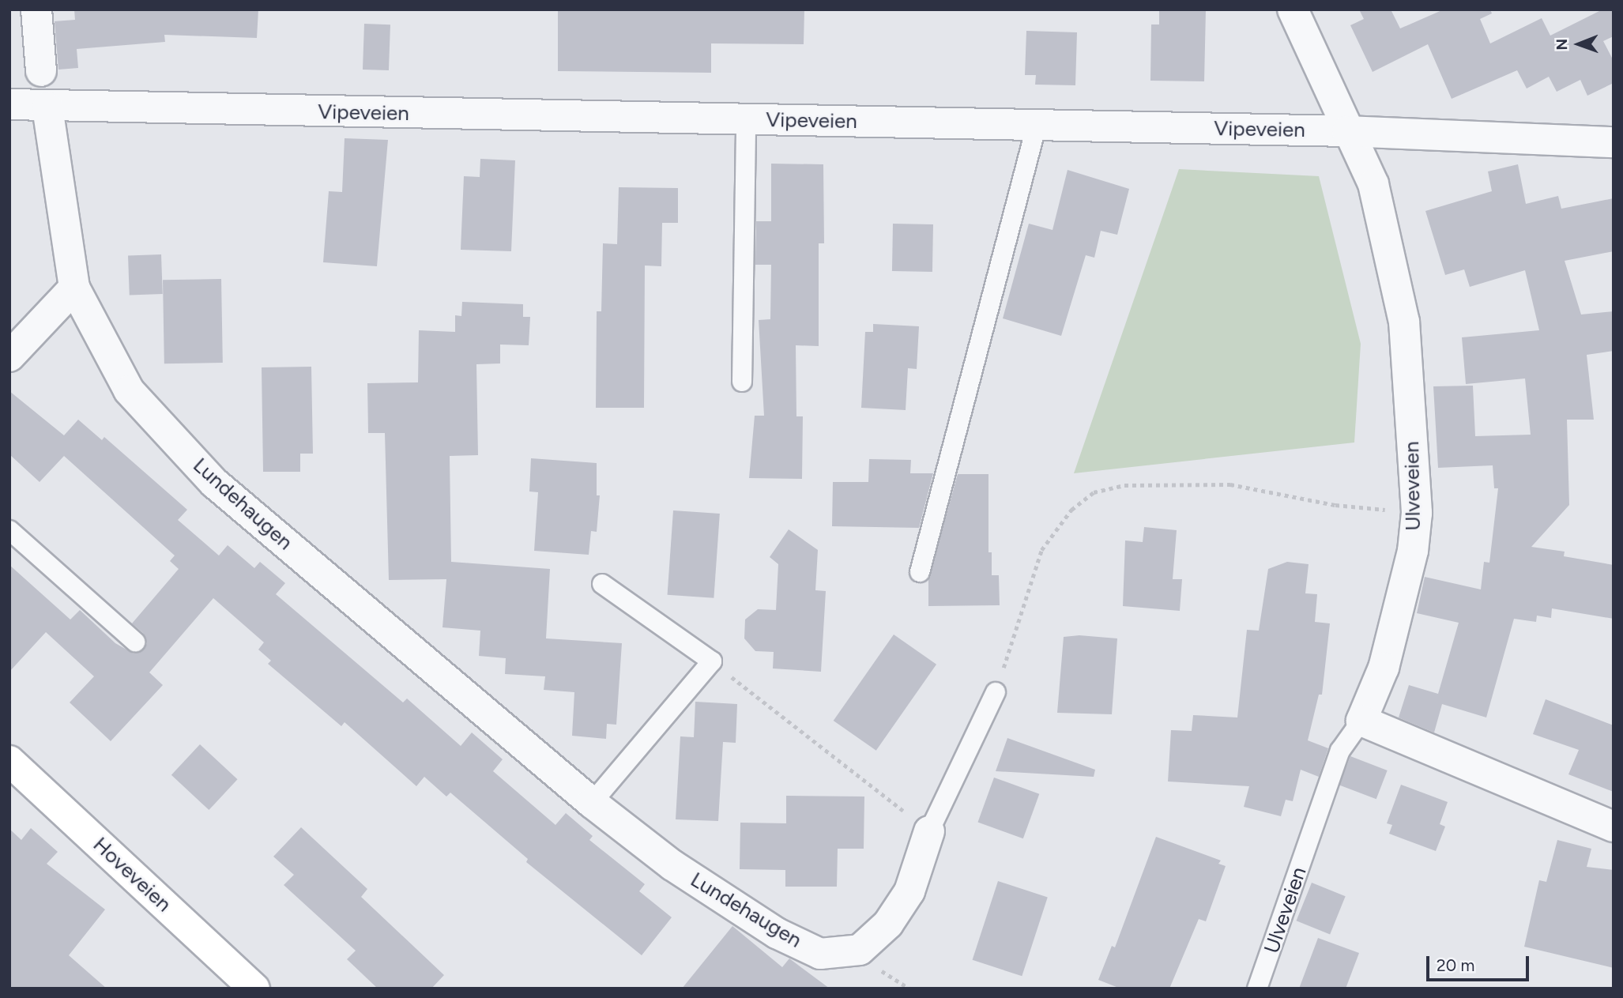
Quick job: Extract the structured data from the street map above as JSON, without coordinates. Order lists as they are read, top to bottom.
{
  "streets": {
    "main road": ["Hoveveien"],
    "street": ["Vipeveien", "Ulveveien", "Lundehaugen"]
  },
  "crossings": [
    ["Vipeveien", "Ulveveien"],
    ["Vipeveien", "Lundehaugen"]
  ],
  "scale_bar": "20 m",
  "north": "left"
}
